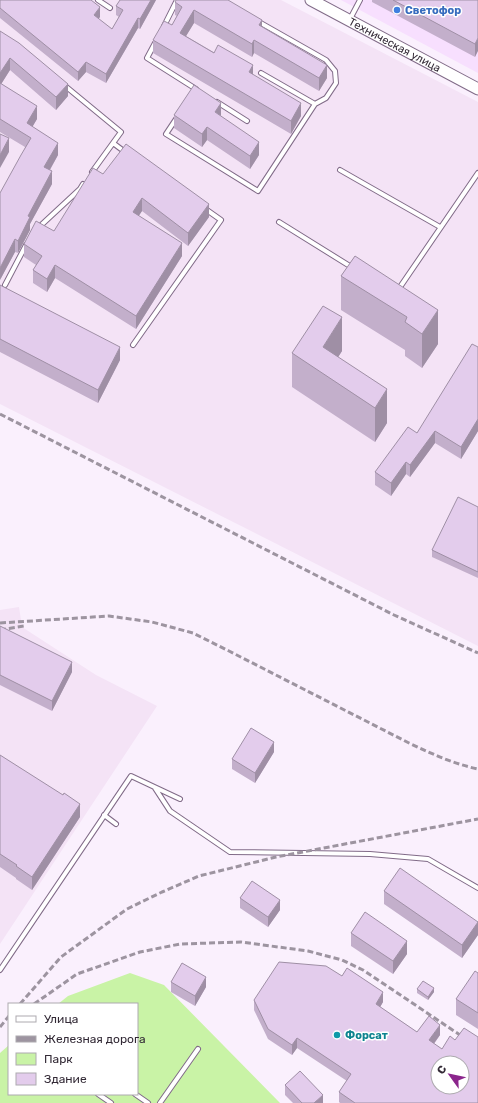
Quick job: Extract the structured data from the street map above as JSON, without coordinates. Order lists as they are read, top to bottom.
{
  "streets": {
    "main road": ["Техническая улица"]
  },
  "places": ["Светофор", "Форсат"],
  "legend": [
    "Улица",
    "Железная дорога",
    "Парк",
    "Здание"
  ],
  "north": "top left"
}
